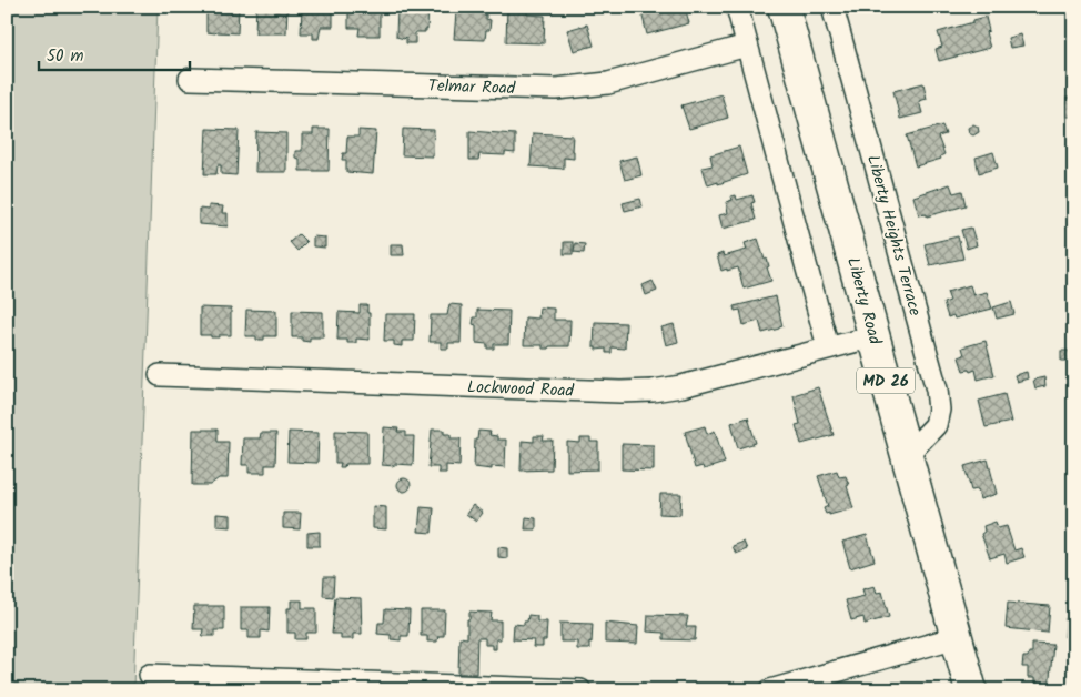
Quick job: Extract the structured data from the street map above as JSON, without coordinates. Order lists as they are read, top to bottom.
{
  "streets": {
    "main road": ["Liberty Road", "MD 26"],
    "street": ["Telmar Road", "Liberty Heights Terrace", "Lockwood Road"]
  },
  "crossings": [
    ["Liberty Heights Terrace", "Liberty Road"],
    ["Liberty Road", "Lockwood Road"]
  ],
  "scale_bar": "50 m"
}
